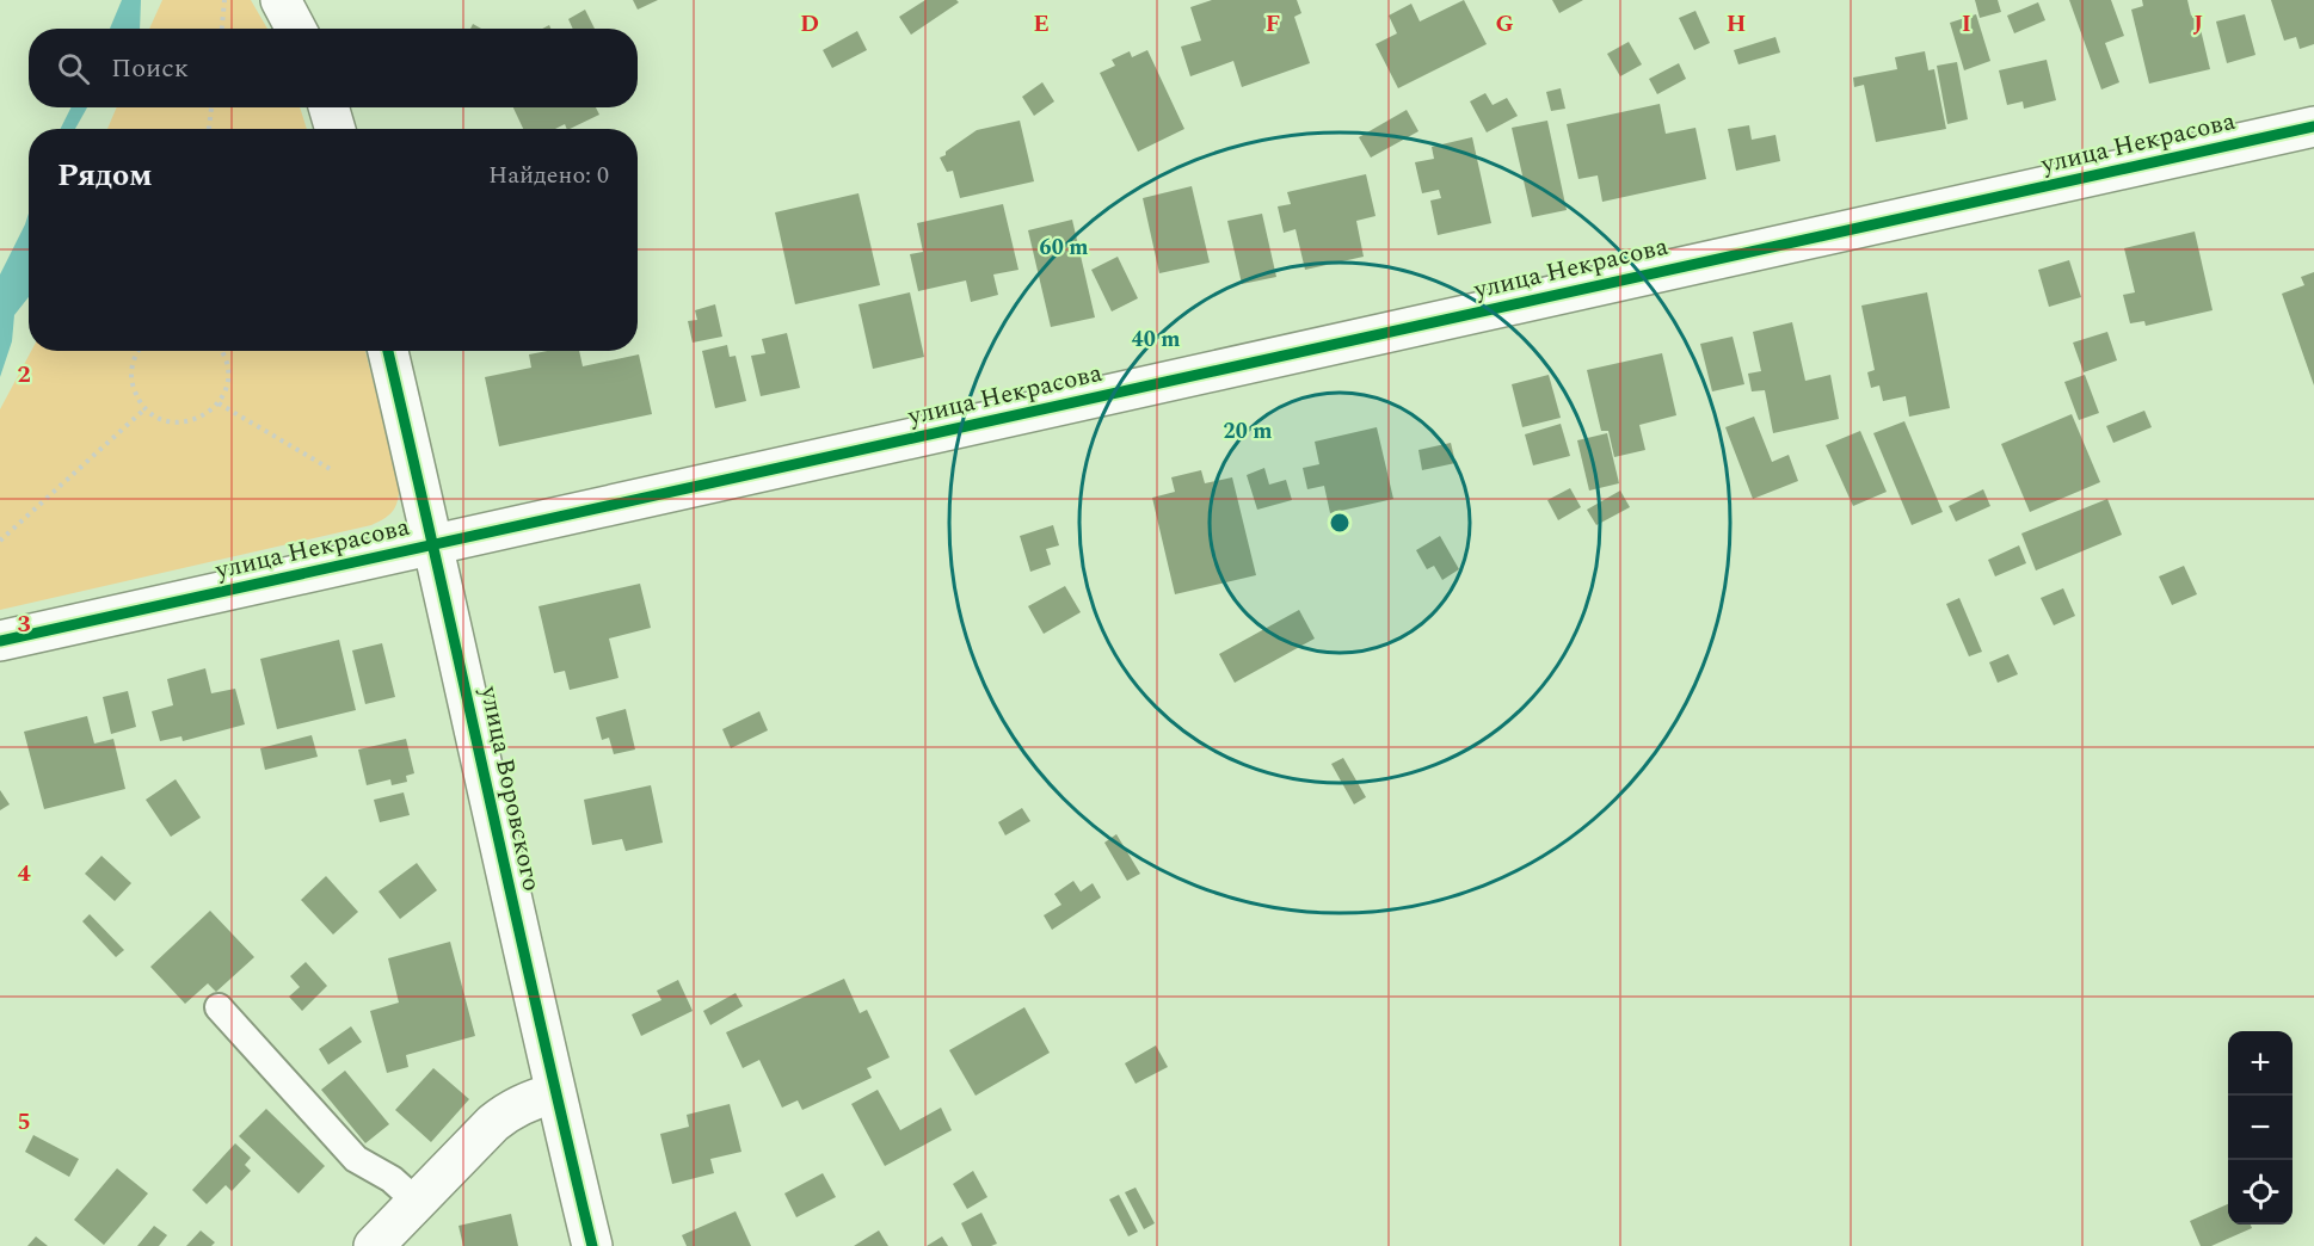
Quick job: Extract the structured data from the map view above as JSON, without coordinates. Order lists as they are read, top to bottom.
{
  "streets": {
    "street": ["улица Некрасова", "улица Воровского"]
  },
  "crossings": [
    ["улица Некрасова", "улица Воровского"]
  ],
  "page": {
    "search": "Поиск",
    "heading": ["Рядом", "Найдено: 0"],
    "map_buttons": ["+", "−"]
  },
  "grid": {
    "columns": [
      "D",
      "E",
      "F",
      "G",
      "H",
      "I",
      "J"
    ],
    "rows": [
      "2",
      "3",
      "4",
      "5"
    ]
  },
  "rings": ["60 m", "40 m", "20 m"]
}
